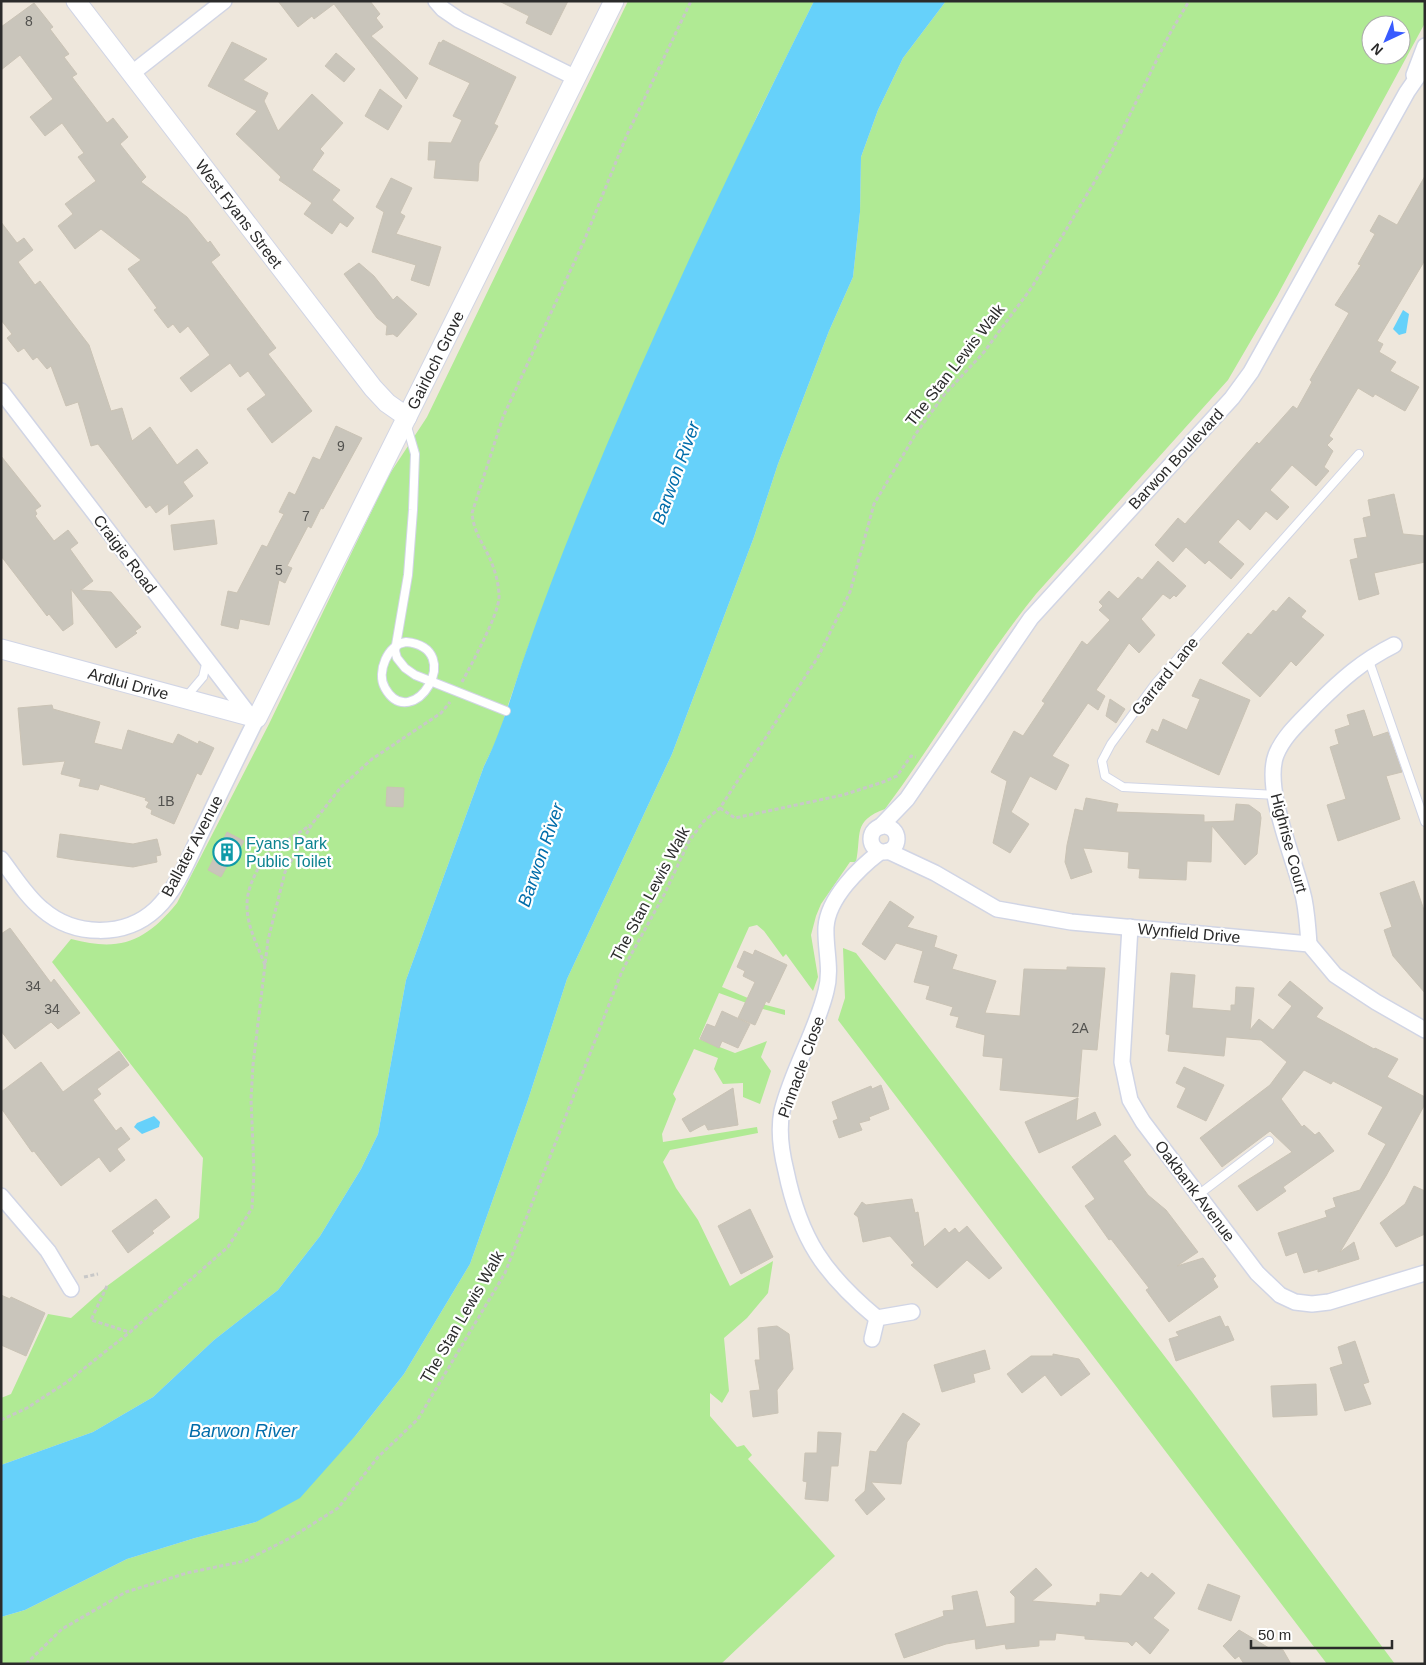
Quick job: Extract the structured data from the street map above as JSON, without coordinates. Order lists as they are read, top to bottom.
{
  "streets": {
    "street": [
      "West Fyans Street",
      "Gairloch Grove",
      "Barwon Boulevard",
      "Craigie Road",
      "Ardlui Drive",
      "Highrise Court",
      "Ballater Avenue",
      "Wynfield Drive",
      "Pinnacle Close",
      "Oakbank Avenue"
    ],
    "lane": ["Garrard Lane"],
    "path": ["The Stan Lewis Walk"]
  },
  "crossings": [
    ["West Fyans Street", "Gairloch Grove"],
    ["Gairloch Grove", "Craigie Road"],
    ["Gairloch Grove", "Ardlui Drive"],
    ["Gairloch Grove", "Ballater Avenue"],
    ["Barwon Boulevard", "Wynfield Drive"],
    ["Barwon Boulevard", "Pinnacle Close"],
    ["Craigie Road", "Ardlui Drive"],
    ["Craigie Road", "Ballater Avenue"],
    ["Garrard Lane", "Highrise Court"],
    ["Ardlui Drive", "Ballater Avenue"],
    ["Highrise Court", "Wynfield Drive"],
    ["Wynfield Drive", "Pinnacle Close"],
    ["Wynfield Drive", "Oakbank Avenue"]
  ],
  "water": ["Barwon River"],
  "places": {
    "building": ["Fyans Park Public Toilet"]
  },
  "house_numbers": [
    "8",
    "9",
    "7",
    "5",
    "1B",
    "34",
    "34",
    "2A"
  ],
  "scale_bar": "50 m",
  "north": "bottom left"
}
